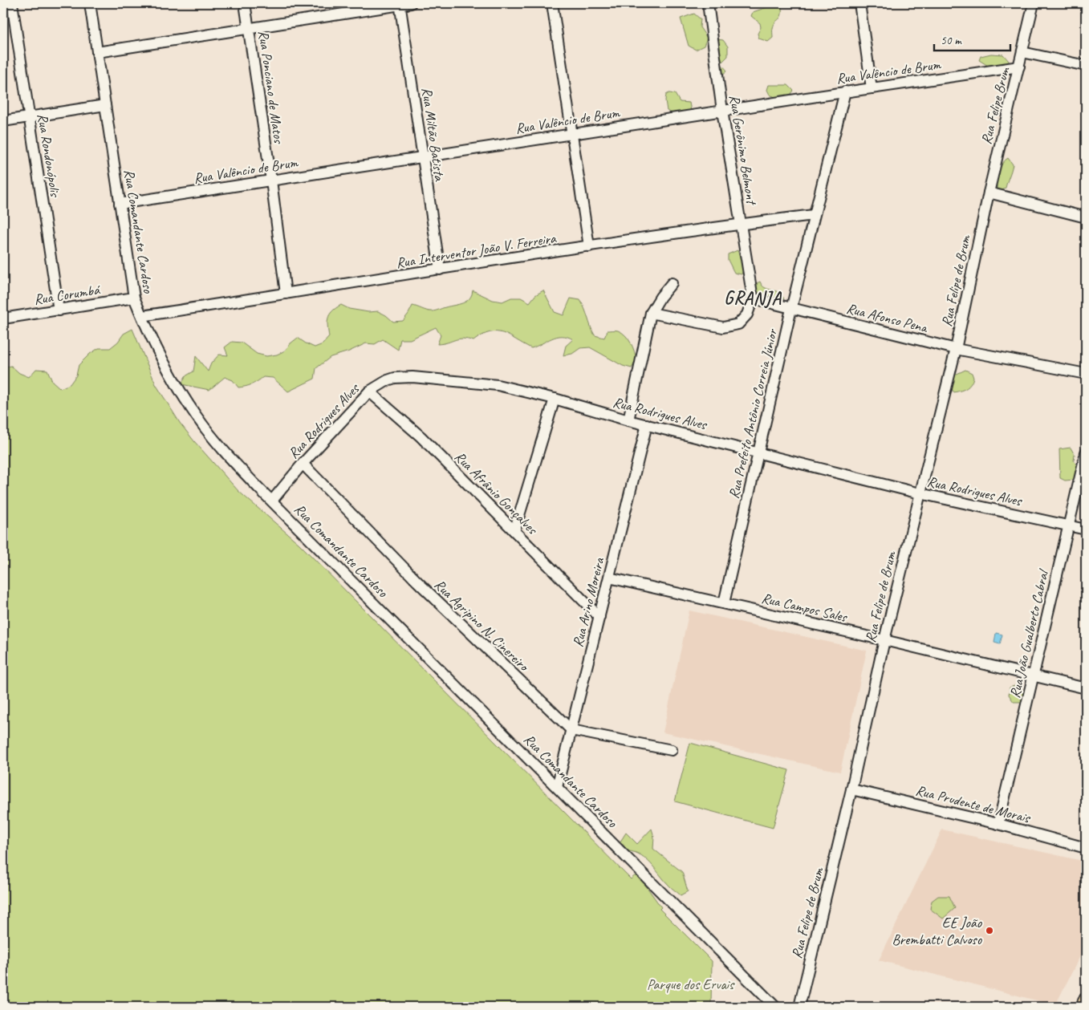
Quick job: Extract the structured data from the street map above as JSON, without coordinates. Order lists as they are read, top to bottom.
{
  "streets": {
    "street": [
      "Rua Valêncio de Brum",
      "Rua Ponciano de Matos",
      "Rua Felipe Brum",
      "Rua Miltão Batista",
      "Rua Gerônimo Belmont",
      "Rua Rondonópolis",
      "Rua Comandante Cardoso",
      "Rua Interventor João V. Ferreira",
      "Rua Felipe de Brum",
      "Rua Corumbá",
      "Rua Afonso Pena",
      "Rua Rodrigues Alves",
      "Rua Prefeito Antônio Correia Júnior",
      "Rua Afrânio Gonçalves",
      "Rua Arino Moreira",
      "Rua Campos Sales",
      "Rua Agripino N. Cinereiro",
      "Rua João Gualberto Cabral",
      "Rua Prudente de Morais"
    ]
  },
  "crossings": [
    ["Rua Valêncio de Brum", "Rua Ponciano de Matos"],
    ["Rua Valêncio de Brum", "Rua Felipe Brum"],
    ["Rua Valêncio de Brum", "Rua Miltão Batista"],
    ["Rua Valêncio de Brum", "Rua Gerônimo Belmont"],
    ["Rua Valêncio de Brum", "Rua Comandante Cardoso"],
    ["Rua Valêncio de Brum", "Rua Prefeito Antônio Correia Júnior"],
    ["Rua Ponciano de Matos", "Rua Interventor João V. Ferreira"],
    ["Rua Felipe Brum", "Rua Felipe de Brum"],
    ["Rua Miltão Batista", "Rua Interventor João V. Ferreira"],
    ["Rua Gerônimo Belmont", "Rua Interventor João V. Ferreira"],
    ["Rua Gerônimo Belmont", "Rua Afonso Pena"],
    ["Rua Rondonópolis", "Rua Corumbá"],
    ["Rua Comandante Cardoso", "Rua Interventor João V. Ferreira"],
    ["Rua Comandante Cardoso", "Rua Corumbá"],
    ["Rua Comandante Cardoso", "Rua Rodrigues Alves"],
    ["Rua Comandante Cardoso", "Rua Arino Moreira"],
    ["Rua Interventor João V. Ferreira", "Rua Prefeito Antônio Correia Júnior"],
    ["Rua Felipe de Brum", "Rua Afonso Pena"],
    ["Rua Felipe de Brum", "Rua Rodrigues Alves"],
    ["Rua Felipe de Brum", "Rua Campos Sales"],
    ["Rua Felipe de Brum", "Rua Prudente de Morais"],
    ["Rua Afonso Pena", "Rua Prefeito Antônio Correia Júnior"],
    ["Rua Rodrigues Alves", "Rua Prefeito Antônio Correia Júnior"],
    ["Rua Rodrigues Alves", "Rua Afrânio Gonçalves"],
    ["Rua Rodrigues Alves", "Rua Arino Moreira"],
    ["Rua Rodrigues Alves", "Rua Agripino N. Cinereiro"],
    ["Rua Rodrigues Alves", "Rua João Gualberto Cabral"],
    ["Rua Prefeito Antônio Correia Júnior", "Rua Campos Sales"],
    ["Rua Afrânio Gonçalves", "Rua Arino Moreira"],
    ["Rua Arino Moreira", "Rua Campos Sales"],
    ["Rua Arino Moreira", "Rua Agripino N. Cinereiro"],
    ["Rua Campos Sales", "Rua João Gualberto Cabral"],
    ["Rua João Gualberto Cabral", "Rua Prudente de Morais"]
  ],
  "districts": ["GRANJA"],
  "parks": ["Parque dos Ervais"],
  "places": ["EE João Brembatti Calvoso"],
  "scale_bar": "50 m"
}
